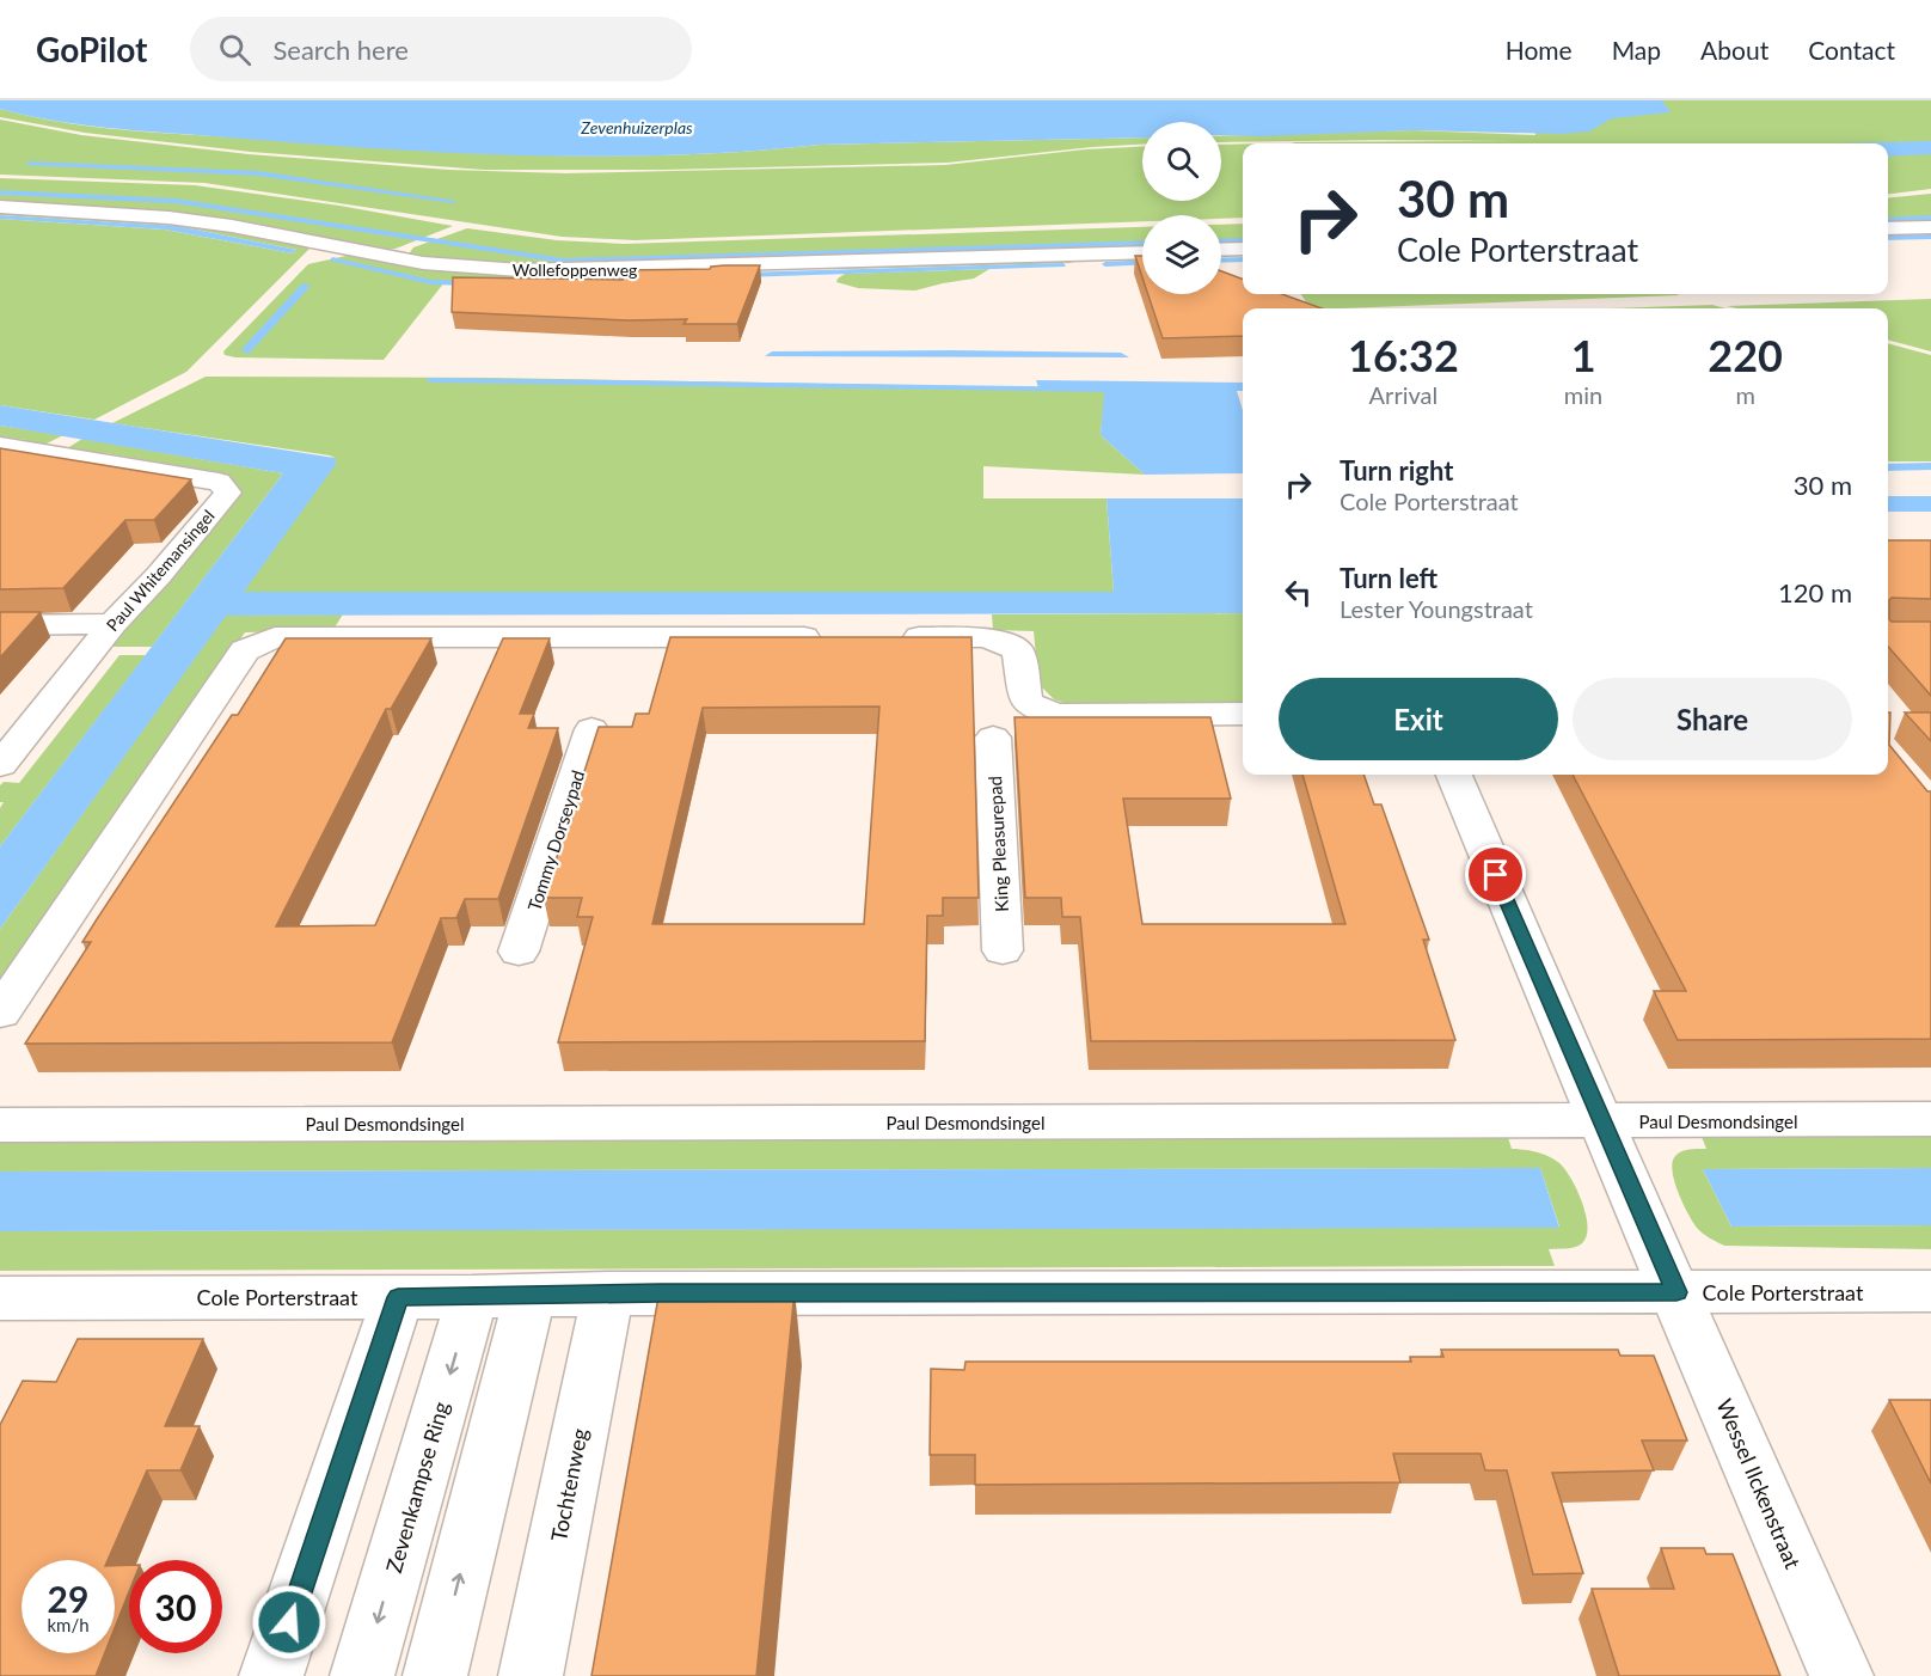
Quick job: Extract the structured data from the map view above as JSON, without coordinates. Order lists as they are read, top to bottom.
{
  "streets": {
    "street": [
      "Wollefoppenweg",
      "Paul Whitemansingel",
      "Tommy Dorseypad",
      "King Pleasurepad",
      "Paul Desmondsingel",
      "Cole Porterstraat",
      "Wessel Ilckenstraat",
      "Tochtenweg",
      "Zevenkampse Ring"
    ]
  },
  "crossings": [
    ["Paul Desmondsingel", "Wessel Ilckenstraat"],
    ["Cole Porterstraat", "Wessel Ilckenstraat"],
    ["Cole Porterstraat", "Tochtenweg"],
    ["Cole Porterstraat", "Zevenkampse Ring"]
  ],
  "water": ["Zevenhuizerplas"],
  "page": {
    "header": "GoPilot",
    "search": "Search here",
    "nav": [
      "Home",
      "Map",
      "About",
      "Contact"
    ],
    "turn": ["30 m", "Cole Porterstraat"],
    "eta": [
      "16:32",
      "Arrival",
      "1",
      "min",
      "220",
      "m"
    ],
    "list": [
      {
        "name": "Turn right",
        "note": "Cole Porterstraat",
        "value": "30 m"
      },
      {
        "name": "Turn left",
        "note": "Lester Youngstraat",
        "value": "120 m"
      }
    ],
    "buttons": ["Exit", "Share"],
    "speed": "29 km/h",
    "limit": "30"
  }
}
